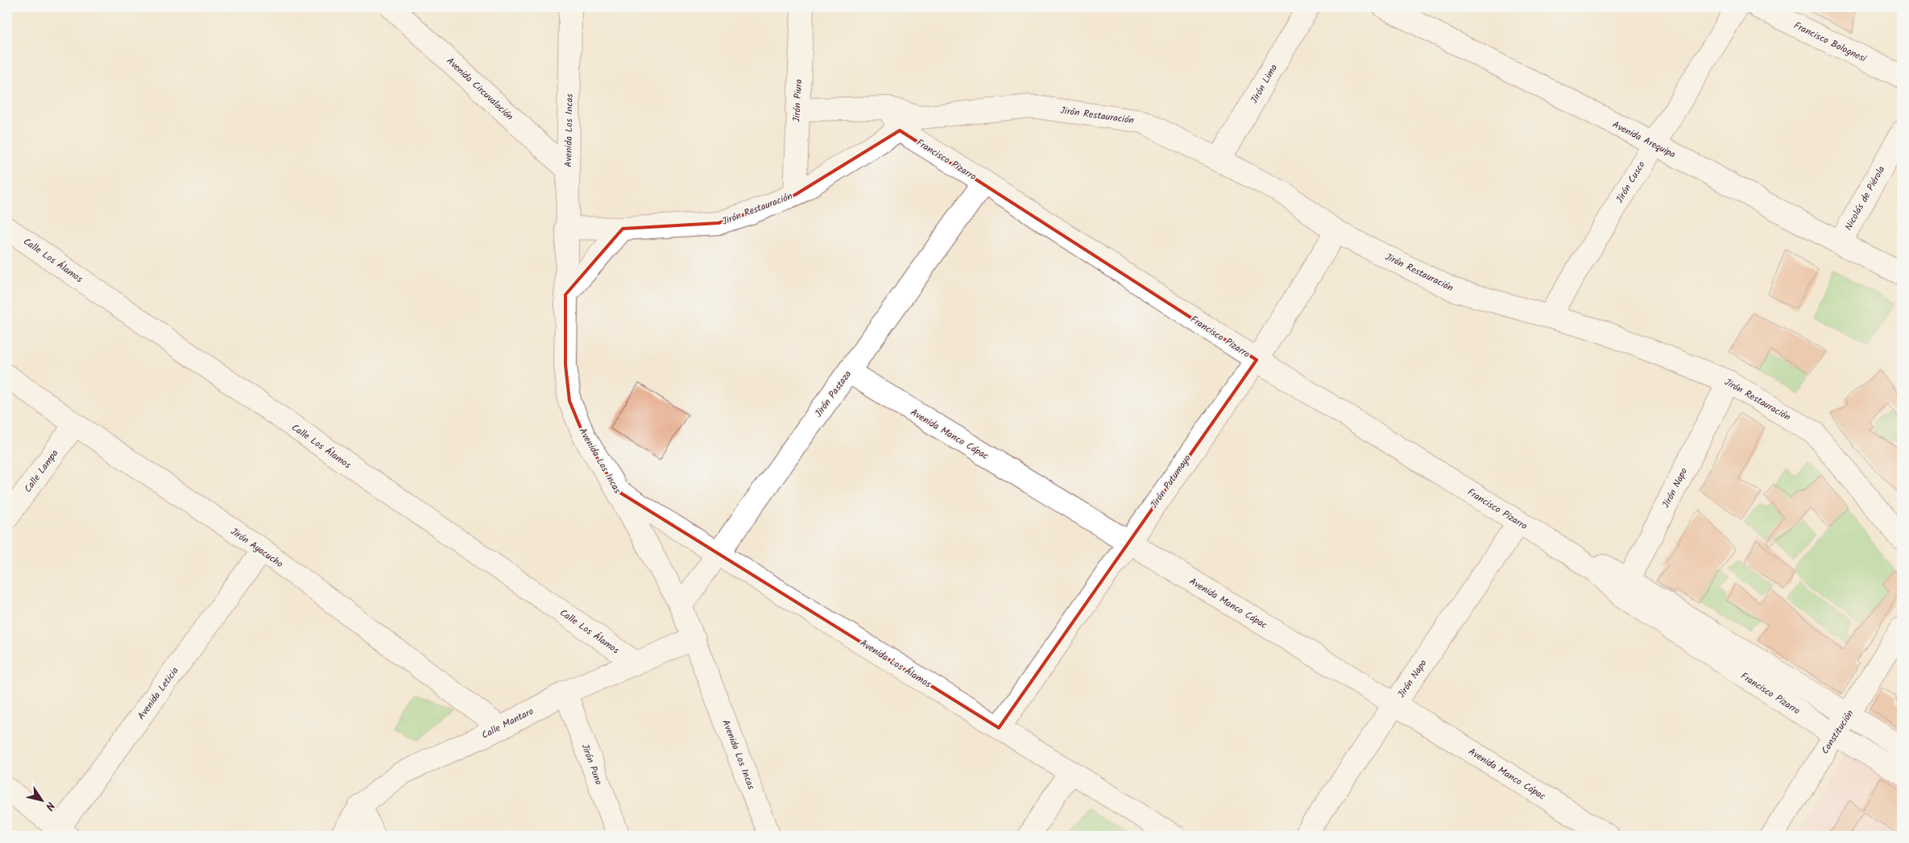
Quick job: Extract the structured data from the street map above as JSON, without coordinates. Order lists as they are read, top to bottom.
{
  "streets": {
    "street": [
      "Francisco Bolognesi",
      "Jirón Lima",
      "Avenida Circuvalación",
      "Jirón Piura",
      "Jirón Restauración",
      "Avenida Los Incas",
      "Avenida Arequipa",
      "Francisco Pizarro",
      "Jirón Cusco",
      "Nicolás de Piérola",
      "Calle Los Álamos",
      "Jirón Pastaza",
      "Avenida Manco Cápac",
      "Calle Lampa",
      "Jirón Putumayo",
      "Jirón Napo",
      "Jirón Ayacucho",
      "Avenida Los Álamos",
      "Avenida Leticia",
      "Calle Mantaro",
      "Constitución",
      "Jirón Puno"
    ]
  },
  "crossings": [
    ["Jirón Lima", "Jirón Restauración"],
    ["Avenida Circuvalación", "Avenida Los Incas"],
    ["Jirón Piura", "Jirón Restauración"],
    ["Jirón Restauración", "Avenida Los Incas"],
    ["Jirón Restauración", "Francisco Pizarro"],
    ["Jirón Restauración", "Jirón Cusco"],
    ["Jirón Restauración", "Jirón Putumayo"],
    ["Jirón Restauración", "Jirón Napo"],
    ["Avenida Los Incas", "Jirón Pastaza"],
    ["Avenida Los Incas", "Avenida Los Álamos"],
    ["Avenida Los Incas", "Calle Mantaro"],
    ["Avenida Arequipa", "Jirón Cusco"],
    ["Avenida Arequipa", "Nicolás de Piérola"],
    ["Francisco Pizarro", "Jirón Pastaza"],
    ["Francisco Pizarro", "Jirón Putumayo"],
    ["Francisco Pizarro", "Jirón Napo"],
    ["Francisco Pizarro", "Constitución"],
    ["Calle Los Álamos", "Calle Mantaro"],
    ["Jirón Pastaza", "Avenida Manco Cápac"],
    ["Jirón Pastaza", "Avenida Los Álamos"],
    ["Avenida Manco Cápac", "Jirón Putumayo"],
    ["Avenida Manco Cápac", "Jirón Napo"],
    ["Calle Lampa", "Jirón Ayacucho"],
    ["Jirón Putumayo", "Avenida Los Álamos"],
    ["Jirón Ayacucho", "Avenida Leticia"],
    ["Jirón Ayacucho", "Calle Mantaro"],
    ["Calle Mantaro", "Jirón Puno"]
  ],
  "north": "bottom right"
}
